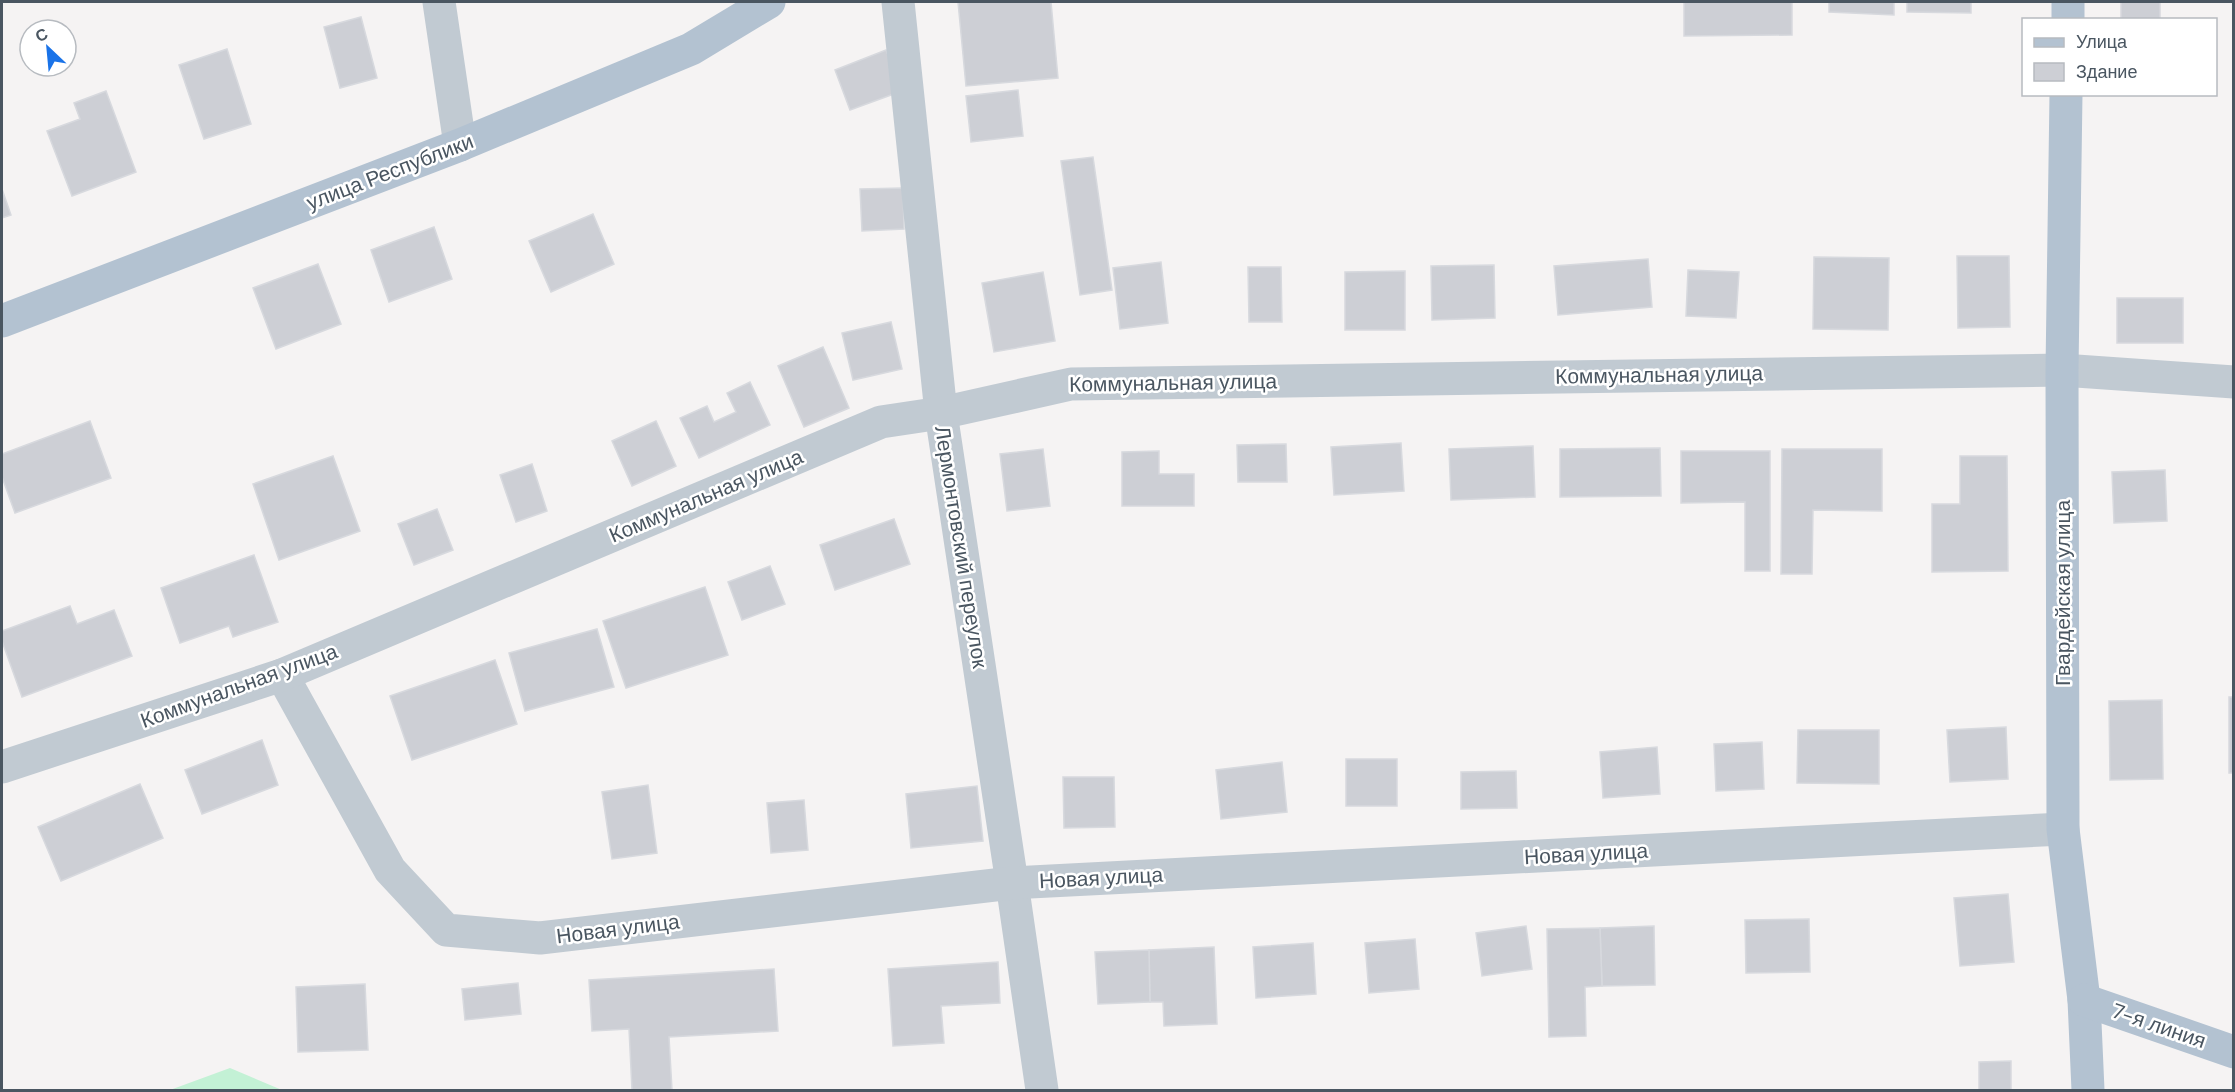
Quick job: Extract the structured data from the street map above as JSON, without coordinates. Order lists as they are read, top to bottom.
{
  "streets": {
    "main road": ["улица Республики", "Гвардейская улица", "7-я линия"],
    "street": ["Коммунальная улица", "Лермонтовский переулок", "Новая улица"]
  },
  "crossings": [
    ["Коммунальная улица", "Лермонтовский переулок"],
    ["Коммунальная улица", "Гвардейская улица"],
    ["Коммунальная улица", "Новая улица"],
    ["Лермонтовский переулок", "Новая улица"],
    ["Гвардейская улица", "Новая улица"],
    ["Гвардейская улица", "7-я линия"]
  ],
  "legend": ["Улица", "Здание"],
  "north": "top left"
}
